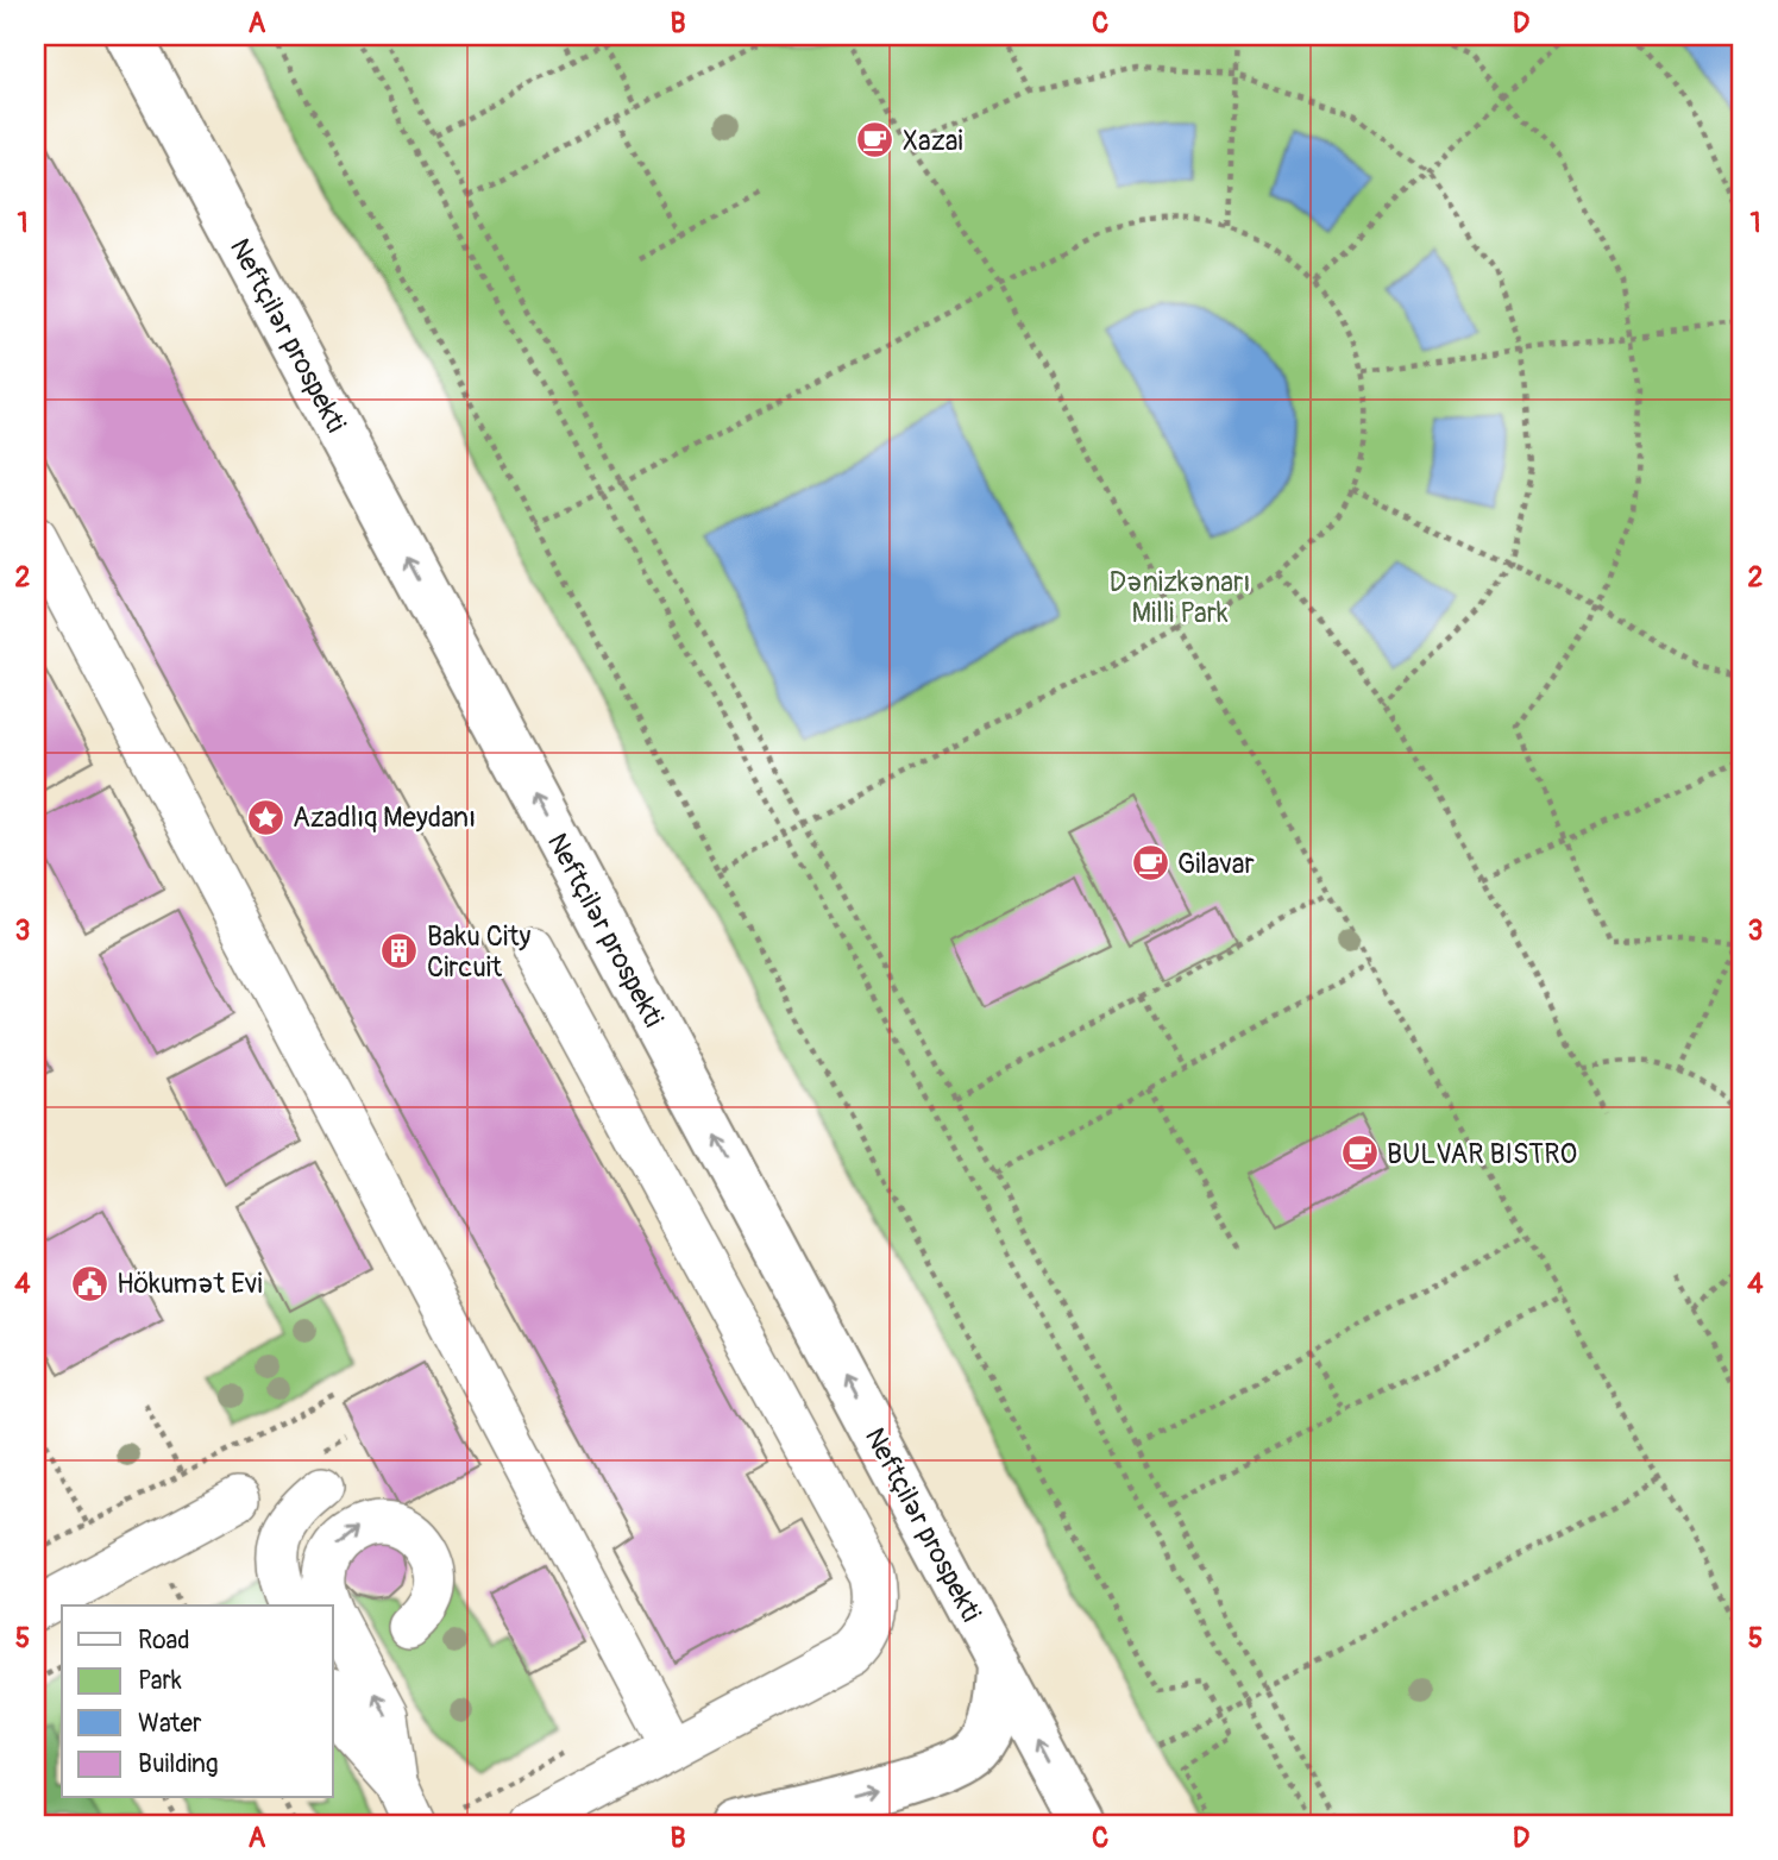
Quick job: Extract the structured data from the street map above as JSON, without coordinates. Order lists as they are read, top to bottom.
{
  "streets": {
    "highway": ["Neftçilər prospekti"]
  },
  "one_way": ["Neftçilər prospekti"],
  "parks": ["Dənizkənarı Milli Park"],
  "places": {
    "cafe": ["Xazai", "Gilavar", "BULVAR BISTRO"],
    "place": ["Azadlıq Meydanı"],
    "building": ["Baku City Circuit"],
    "public building": ["Hökumət Evi"]
  },
  "legend": [
    "Road",
    "Park",
    "Water",
    "Building"
  ],
  "grid": {
    "columns": [
      "A",
      "B",
      "C",
      "D"
    ],
    "rows": [
      "1",
      "2",
      "3",
      "4",
      "5"
    ]
  }
}
